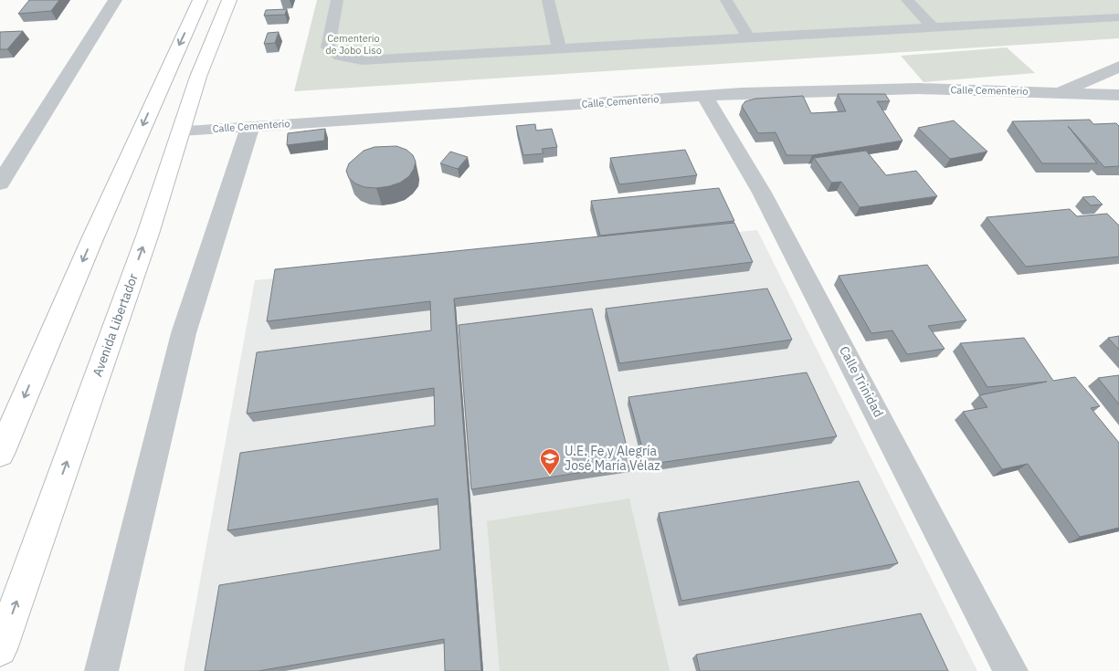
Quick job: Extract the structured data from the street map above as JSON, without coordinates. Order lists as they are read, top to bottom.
{
  "streets": {
    "main road": ["Avenida Libertador"],
    "street": ["Calle Cementerio", "Calle Trinidad"]
  },
  "crossings": [
    ["Calle Cementerio", "Avenida Libertador"],
    ["Calle Cementerio", "Calle Trinidad"]
  ],
  "parks": ["Cementerio de Jobo Liso"],
  "places": {
    "school or university": ["U.E. Fe y Alegría José María Vélaz"]
  }
}
